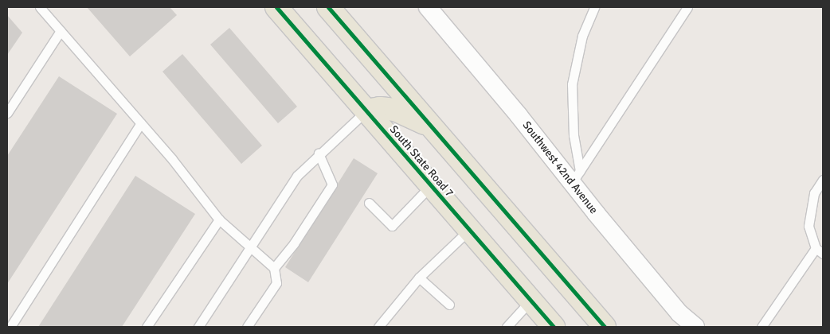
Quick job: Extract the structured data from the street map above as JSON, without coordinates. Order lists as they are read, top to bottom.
{
  "streets": {
    "main road": ["South State Road 7"],
    "street": ["Southwest 42nd Avenue"]
  }
}
